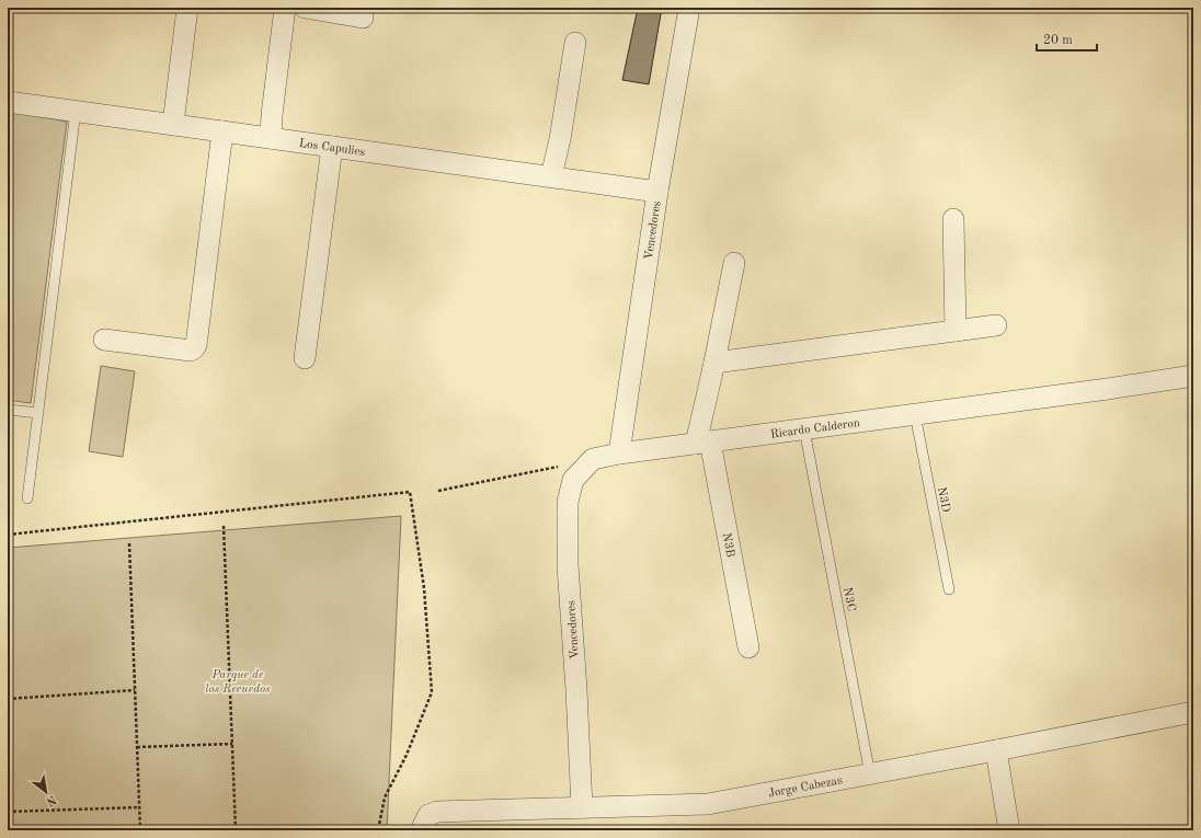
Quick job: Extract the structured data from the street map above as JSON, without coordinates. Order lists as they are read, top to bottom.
{
  "streets": {
    "street": [
      "Los Capulies",
      "Vencedores",
      "Ricardo Calderon",
      "N3B",
      "Jorge Cabezas"
    ],
    "lane": ["N3D", "N3C"]
  },
  "crossings": [
    ["Los Capulies", "Vencedores"],
    ["Vencedores", "Ricardo Calderon"],
    ["Vencedores", "Jorge Cabezas"],
    ["Ricardo Calderon", "N3D"],
    ["Ricardo Calderon", "N3B"],
    ["Ricardo Calderon", "N3C"],
    ["N3C", "Jorge Cabezas"]
  ],
  "parks": ["Parque de los Recuedos"],
  "scale_bar": "20 m",
  "north": "bottom right"
}
